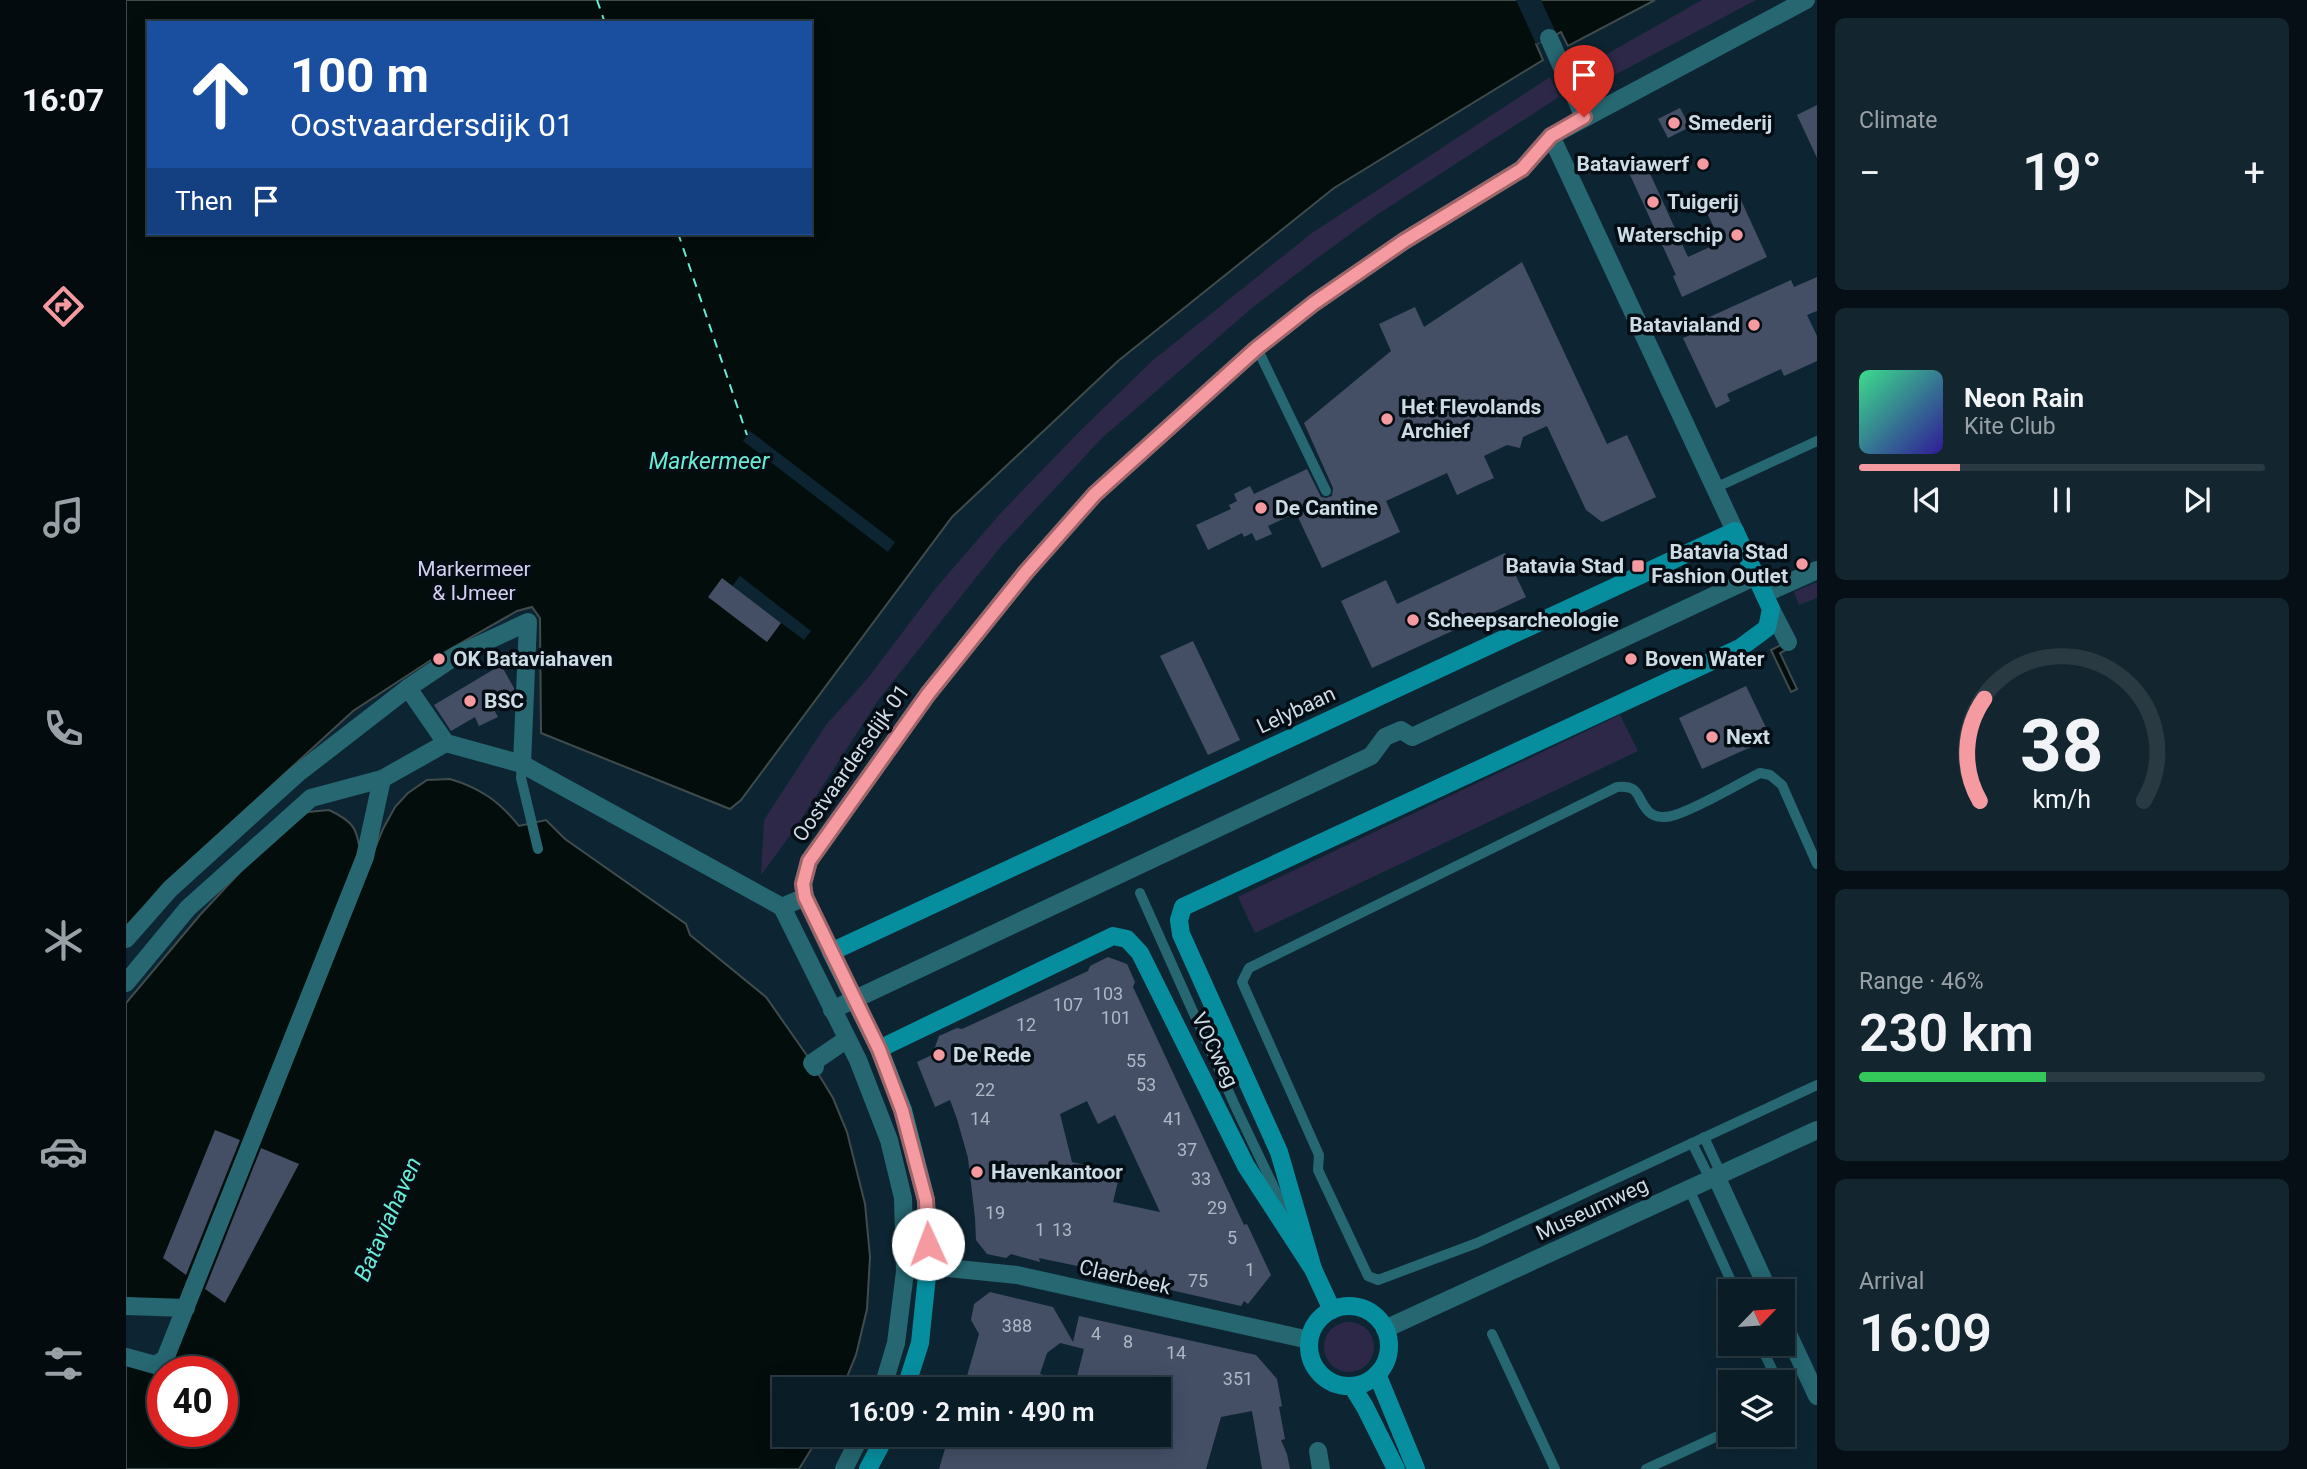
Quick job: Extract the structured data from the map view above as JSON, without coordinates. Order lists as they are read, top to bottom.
{
  "streets": {
    "street": [
      "Lelybaan",
      "Oostvaardersdijk 01",
      "VOCweg",
      "Museumweg",
      "Claerbeek"
    ]
  },
  "crossings": [
    ["VOCweg", "Museumweg"],
    ["VOCweg", "Claerbeek"],
    ["Museumweg", "Claerbeek"]
  ],
  "water": ["Markermeer", "Bataviahaven"],
  "parks": ["Markermeer & IJmeer"],
  "places": {
    "other": [
      "Smederij",
      "Bataviawerf",
      "Tuigerij",
      "Waterschip",
      "Batavialand",
      "Het Flevolands Archief",
      "De Cantine",
      "Batavia Stad Fashion Outlet",
      "Scheepsarcheologie",
      "OK Bataviahaven",
      "Boven Water",
      "BSC",
      "Next",
      "De Rede",
      "Havenkantoor"
    ],
    "transit": ["Batavia Stad"]
  },
  "house_numbers": [
    "103",
    "107",
    "101",
    "12",
    "55",
    "53",
    "22",
    "14",
    "41",
    "37",
    "33",
    "29",
    "19",
    "1",
    "13",
    "5",
    "1",
    "75",
    "388",
    "4",
    "8",
    "14",
    "351"
  ],
  "north": "top right",
  "page": {
    "tabs": "16:07",
    "tile": [
      "Climate",
      ["Range · 46%", "230 km"],
      ["Arrival", "16:09"]
    ],
    "turn": ["100 m", "Oostvaardersdijk 01"],
    "heat": ["−", "19°", "+"],
    "then": "Then",
    "song": ["Neon Rain", "Kite Club"],
    "limit": "40",
    "trip": "16:09 · 2 min · 490 m",
    "gauge": ["38", "km/h"]
  }
}
